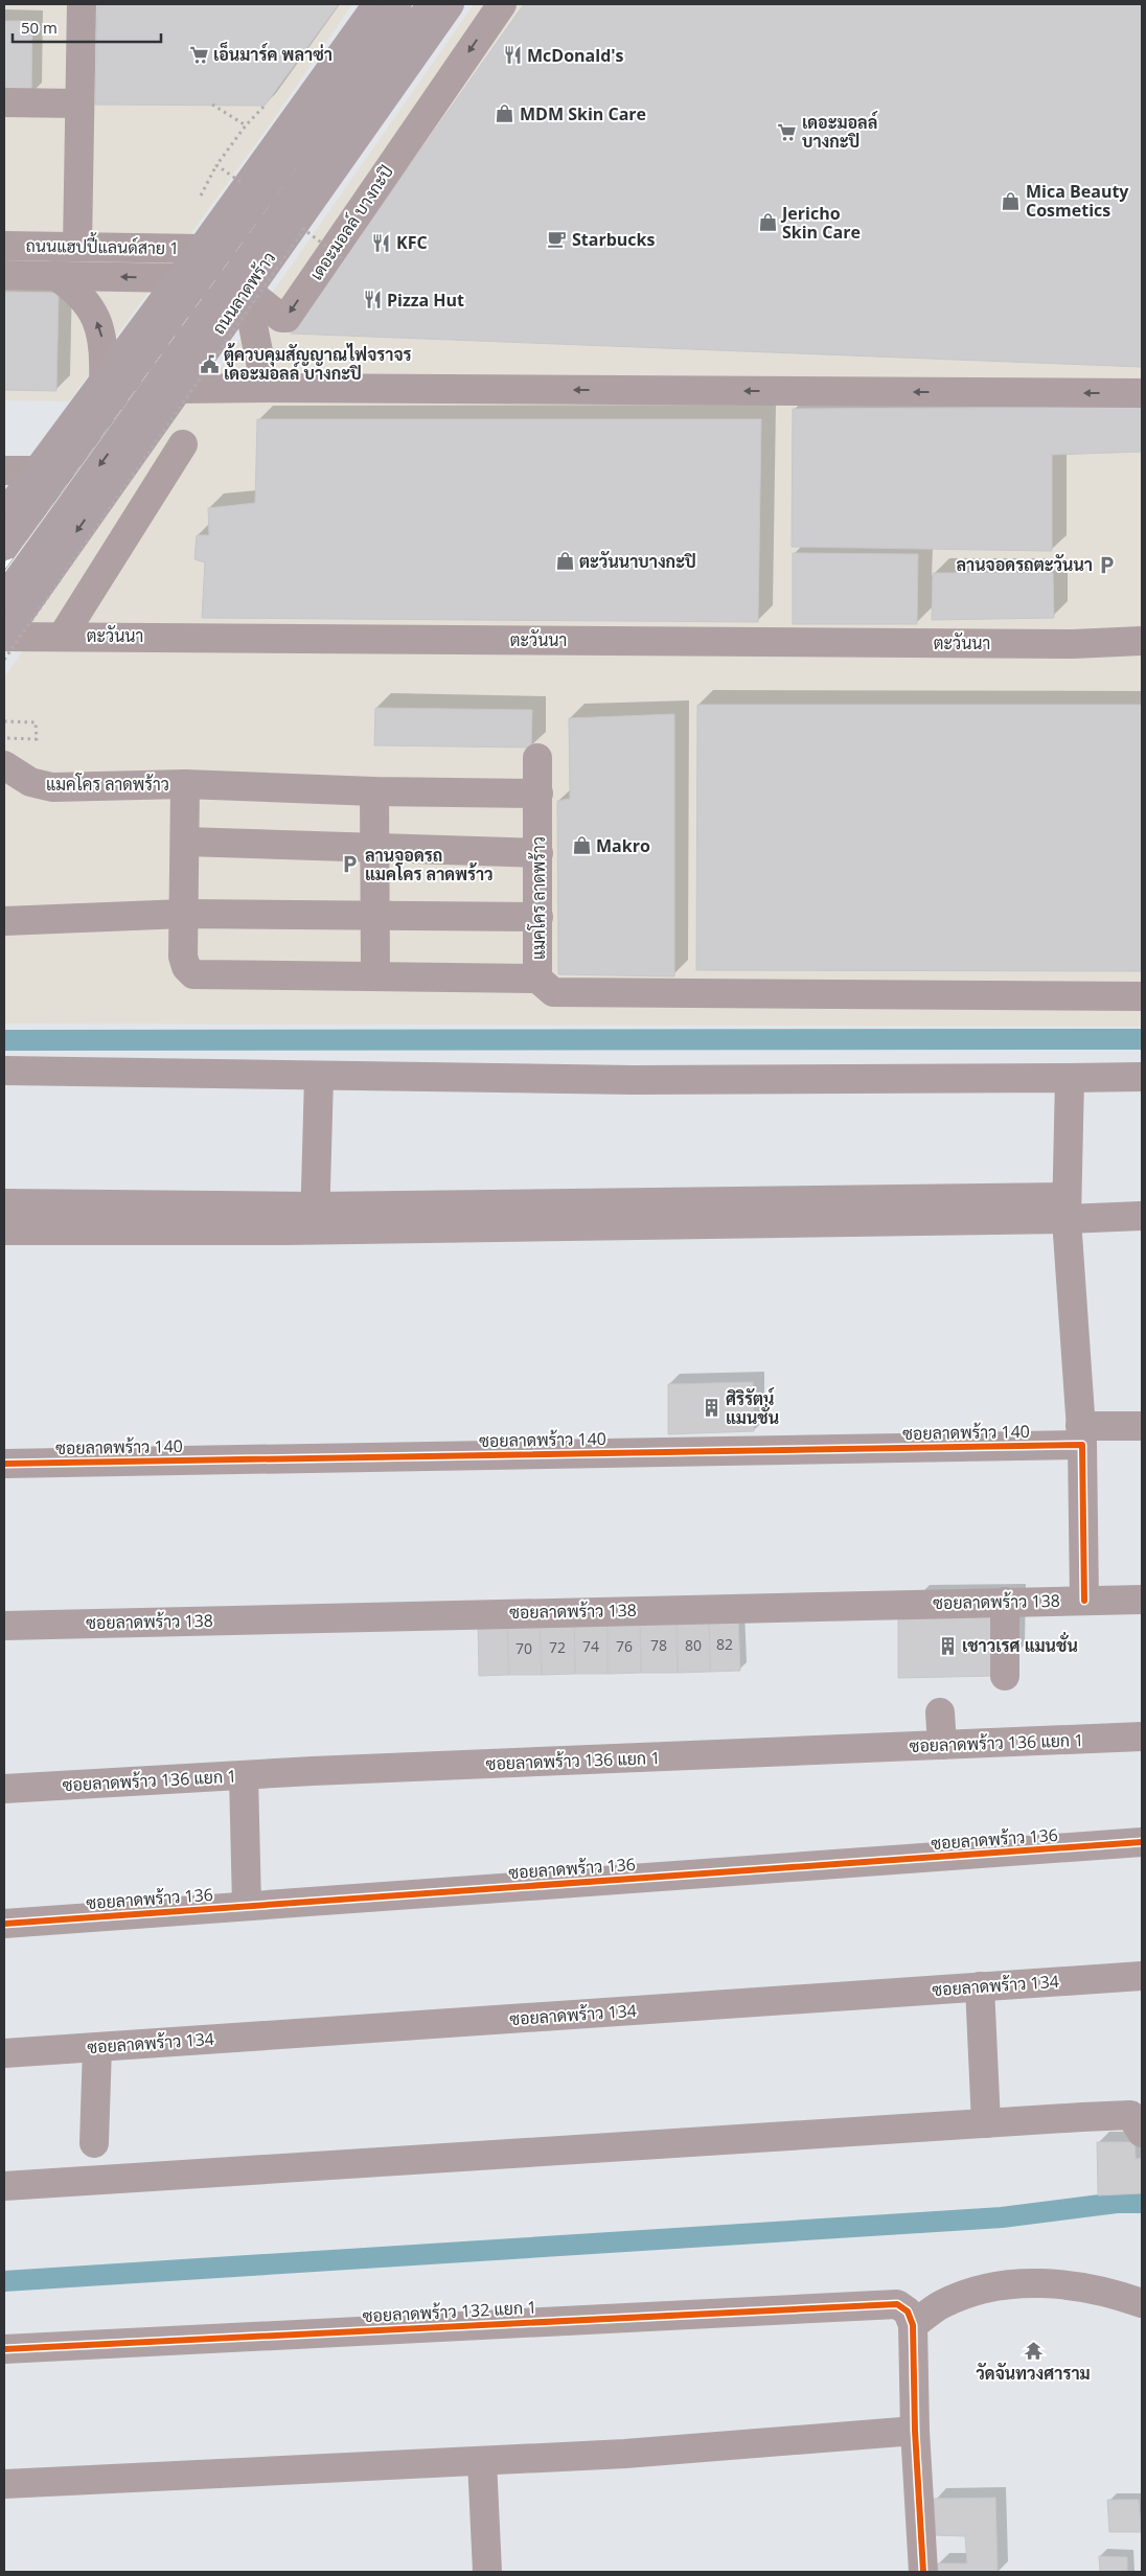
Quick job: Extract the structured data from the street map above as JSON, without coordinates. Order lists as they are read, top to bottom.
{
  "streets": {
    "main road": ["ถนนลาดพร้าว"],
    "street": [
      "เดอะมอลล์ บางกะปิ",
      "ถนนแฮปปี้แลนด์สาย 1",
      "ตะวันนา",
      "แมคโคร ลาดพร้าว",
      "ซอยลาดพร้าว 140",
      "ซอยลาดพร้าว 138",
      "ซอยลาดพร้าว 136 แยก 1",
      "ซอยลาดพร้าว 136",
      "ซอยลาดพร้าว 134",
      "ซอยลาดพร้าว 132 แยก 1"
    ]
  },
  "crossings": [
    ["เดอะมอลล์ บางกะปิ", "ถนนลาดพร้าว"],
    ["ถนนลาดพร้าว", "ตะวันนา"]
  ],
  "one_way": ["เดอะมอลล์ บางกะปิ"],
  "places": {
    "supermarket": ["เอ็นมาร์ค พลาซ่า", "เดอะมอลล์ บางกะปิ"],
    "restaurant": ["McDonald's", "KFC", "Pizza Hut"],
    "shop": [
      "MDM Skin Care",
      "Mica Beauty Cosmetics",
      "Jericho Skin Care",
      "ตะวันนาบางกะปิ",
      "Makro"
    ],
    "cafe": ["Starbucks"],
    "public building": ["ตู้ควบคุมสัญญาณไฟจราจร เดอะมอลล์ บางกะปิ"],
    "parking": ["ลานจอดรถตะวันนา", "ลานจอดรถ แมคโคร ลาดพร้าว"],
    "building": ["ศิริรัตน์ แมนชั่น", "เชาวเรศ แมนชั่น"],
    "temple": ["วัดจันทวงศาราม"]
  },
  "house_numbers": [
    "82",
    "78",
    "80",
    "74",
    "76",
    "72",
    "70"
  ],
  "scale_bar": "50 m"
}
